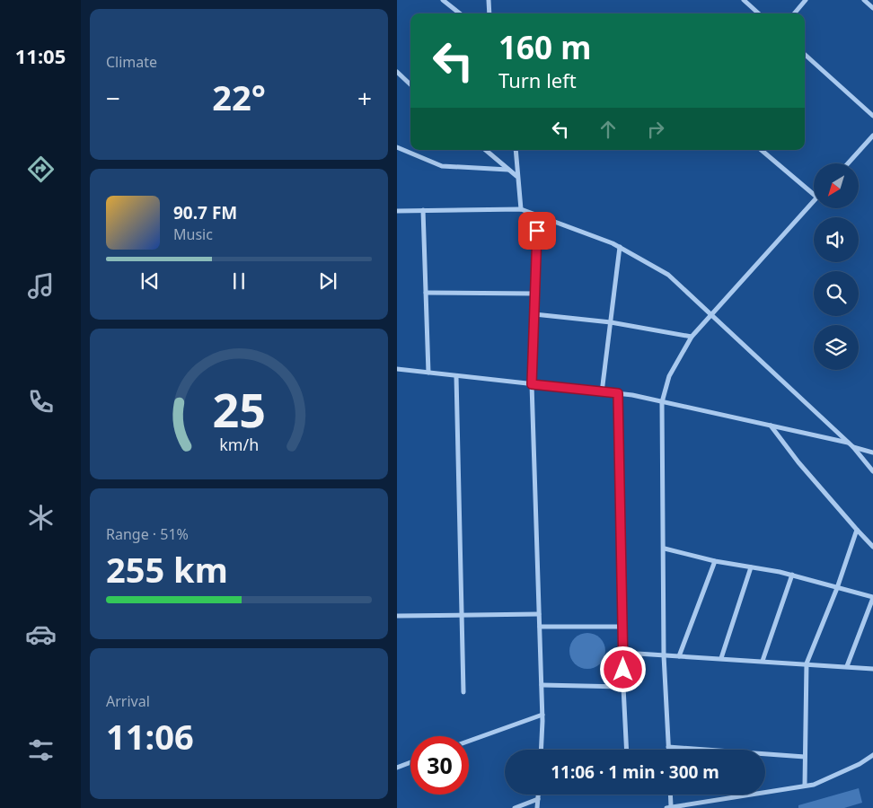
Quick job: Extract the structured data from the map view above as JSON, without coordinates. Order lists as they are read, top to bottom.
{
  "north": "bottom left",
  "page": {
    "tabs": "11:05",
    "tile": [
      "Climate",
      ["Range · 51%", "255 km"],
      ["Arrival", "11:06"]
    ],
    "turn": ["160 m", "Turn left"],
    "heat": ["−", "22°", "+"],
    "song": ["90.7 FM", "Music"],
    "limit": "30",
    "trip": "11:06 · 1 min · 300 m",
    "gauge": ["25", "km/h"]
  }
}
